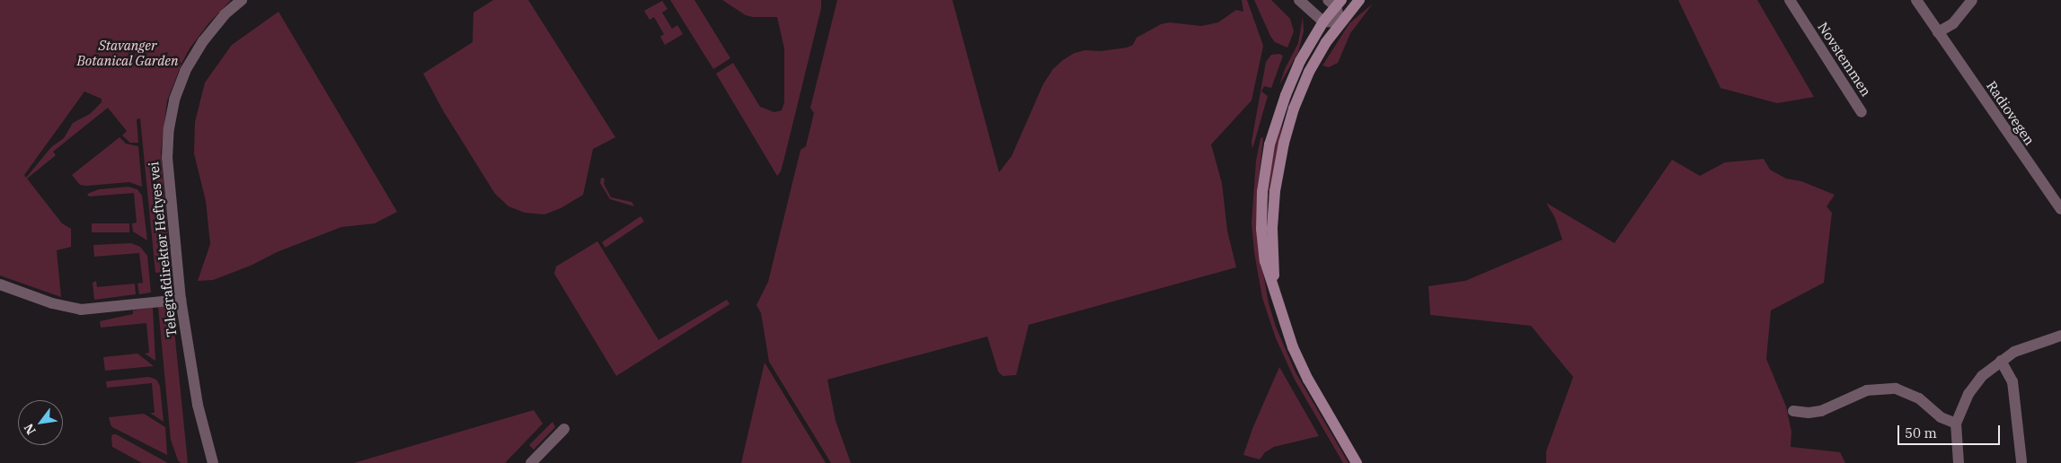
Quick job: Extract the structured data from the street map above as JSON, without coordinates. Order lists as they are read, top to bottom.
{
  "streets": {
    "street": ["Novstemmen", "Radiovegen", "Telegrafdirektør Heftyes vei"]
  },
  "parks": ["Stavanger Botanical Garden"],
  "scale_bar": "50 m",
  "north": "bottom left"
}
